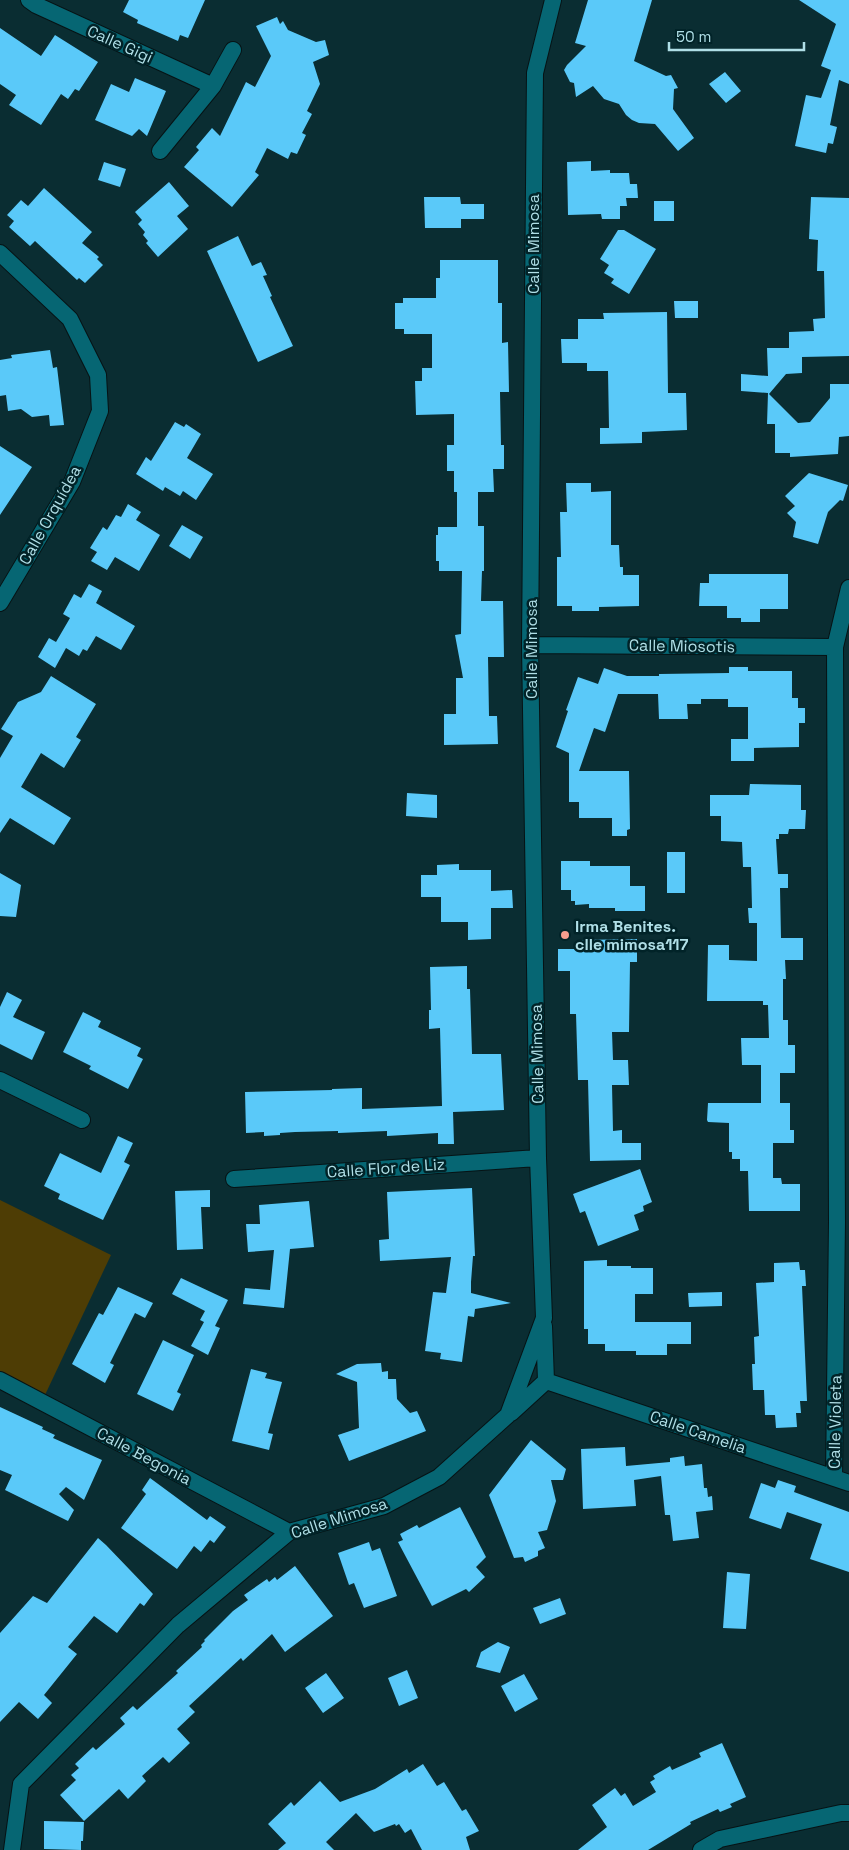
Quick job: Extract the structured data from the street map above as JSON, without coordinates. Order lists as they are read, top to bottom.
{
  "streets": {
    "street": [
      "Calle Gigi",
      "Calle Mimosa",
      "Calle Orquídea",
      "Calle Miosotis",
      "Calle Flor de Liz",
      "Calle Violeta",
      "Calle Camelia",
      "Calle Begonia"
    ]
  },
  "crossings": [
    ["Calle Mimosa", "Calle Miosotis"],
    ["Calle Mimosa", "Calle Flor de Liz"],
    ["Calle Mimosa", "Calle Begonia"],
    ["Calle Miosotis", "Calle Violeta"],
    ["Calle Violeta", "Calle Camelia"]
  ],
  "places": ["Irma Benites. clle mimosa117"],
  "scale_bar": "50 m"
}
